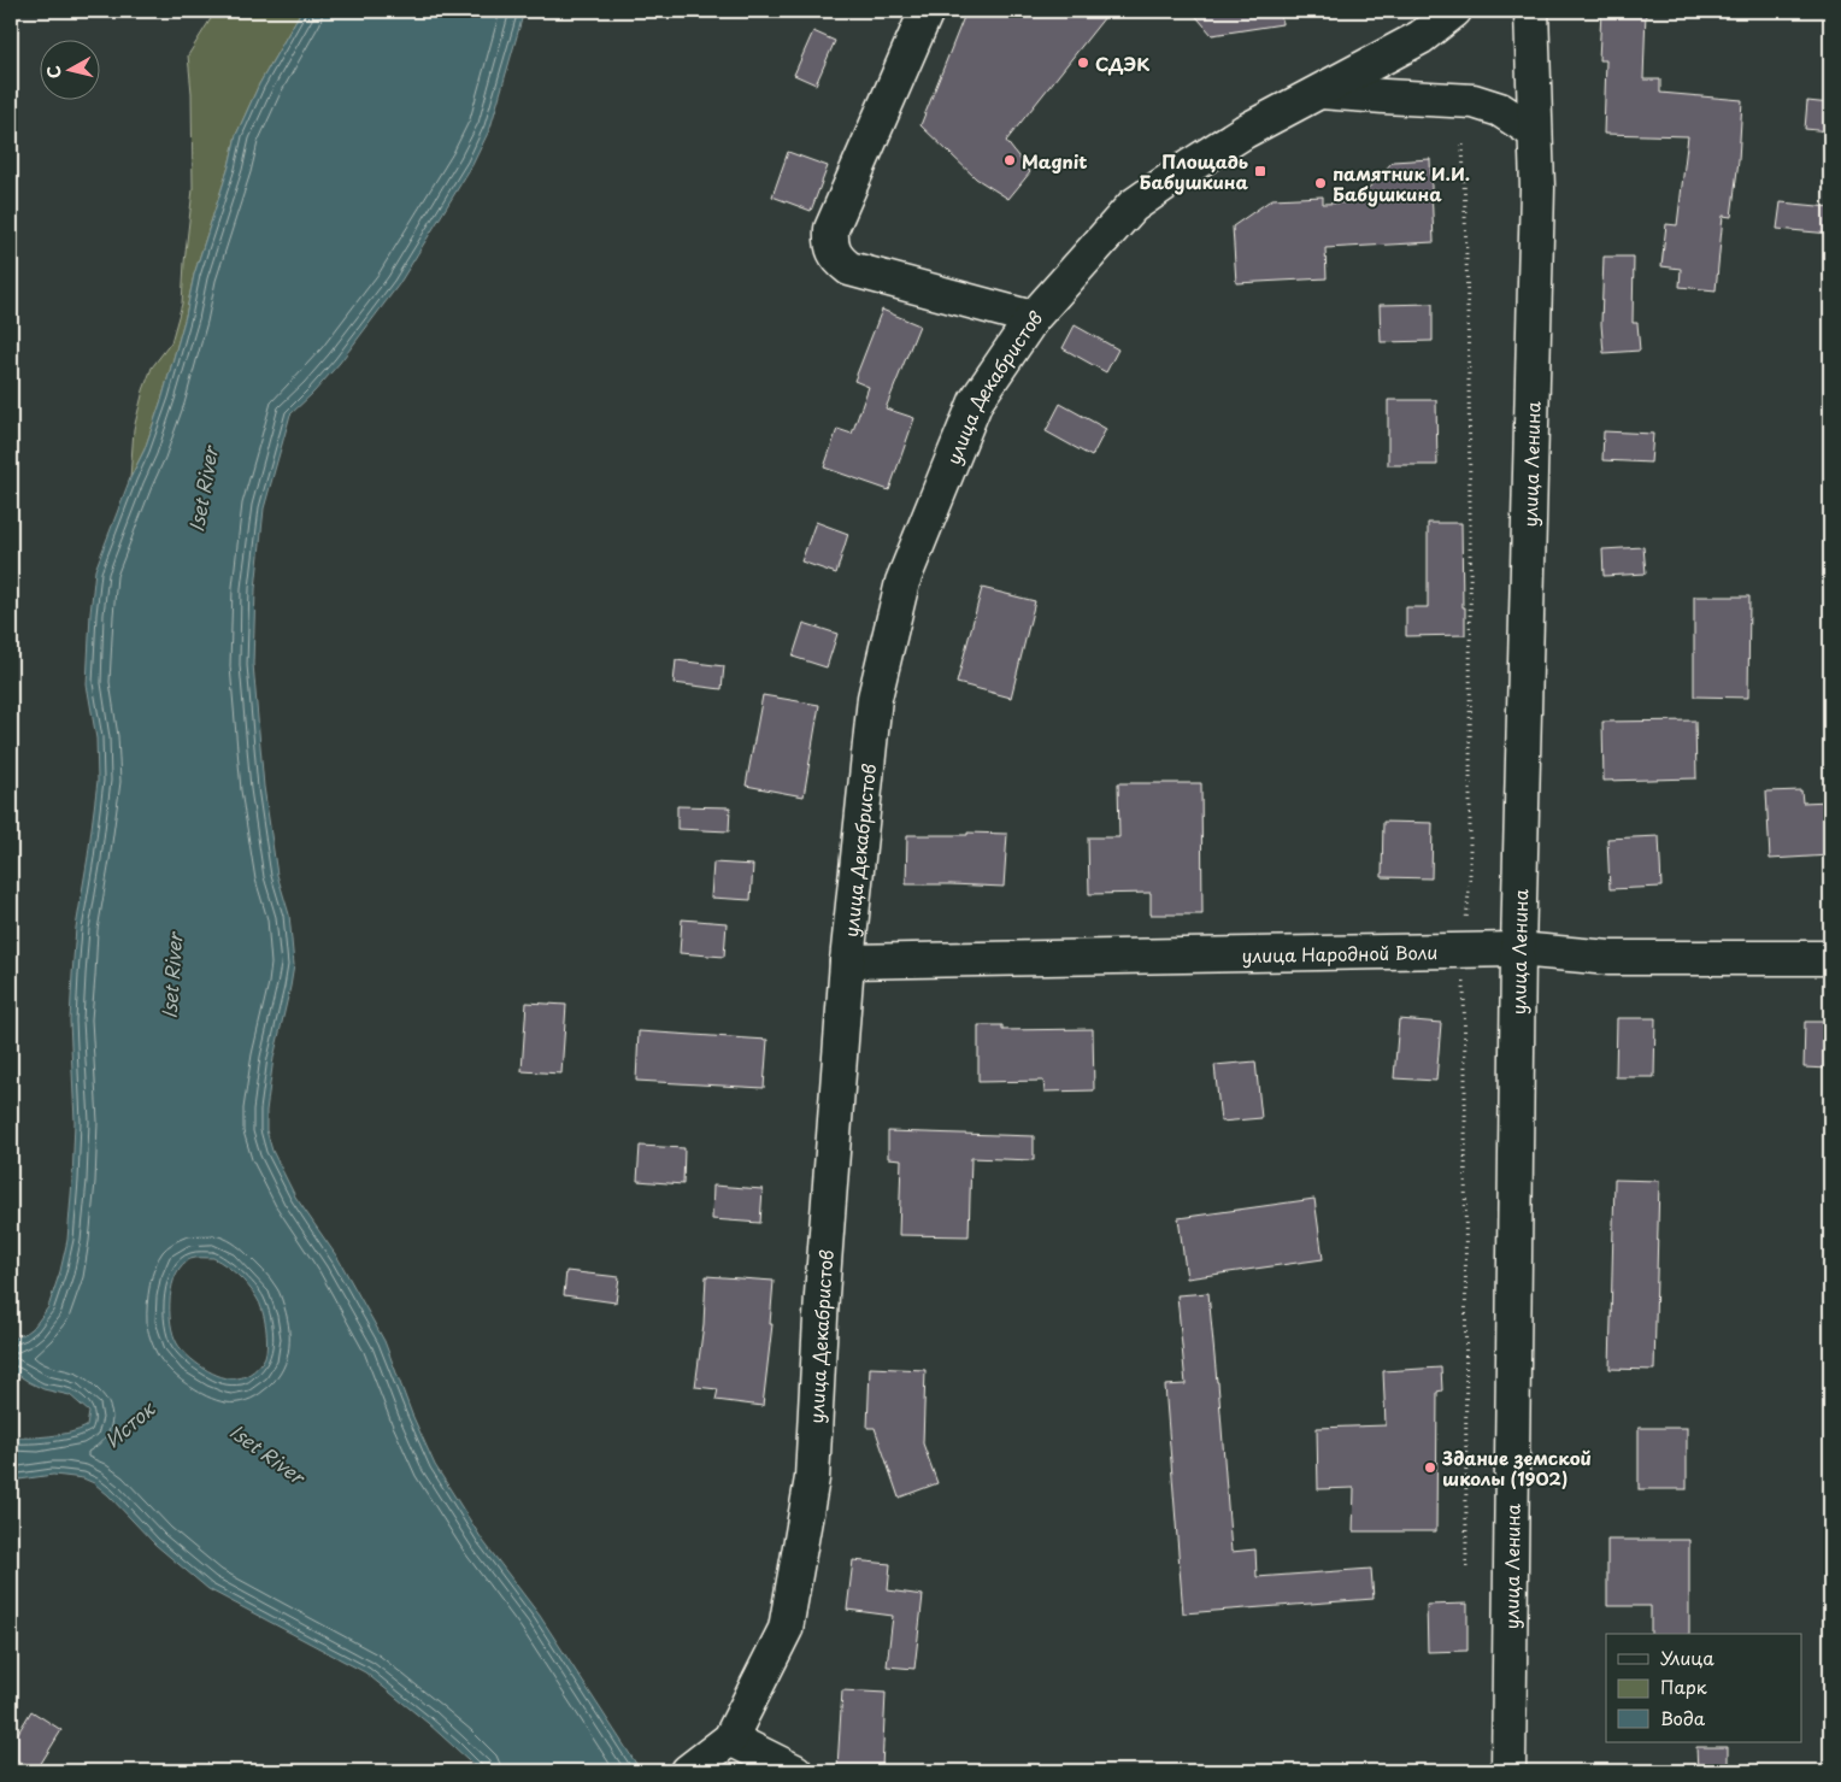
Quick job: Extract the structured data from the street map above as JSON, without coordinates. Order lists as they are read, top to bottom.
{
  "streets": {
    "street": ["улица Декабристов", "улица Ленина", "улица Народной Воли"]
  },
  "crossings": [
    ["улица Декабристов", "улица Народной Воли"],
    ["улица Ленина", "улица Народной Воли"]
  ],
  "water": ["Iset River", "Исток"],
  "places": {
    "other": [
      "СДЭК",
      "Magnit",
      "памятник И.И. Бабушкина",
      "Здание земской школы (1902)"
    ],
    "transit": ["Площадь Бабушкина"]
  },
  "legend": ["Улица", "Парк", "Вода"],
  "north": "left"
}
